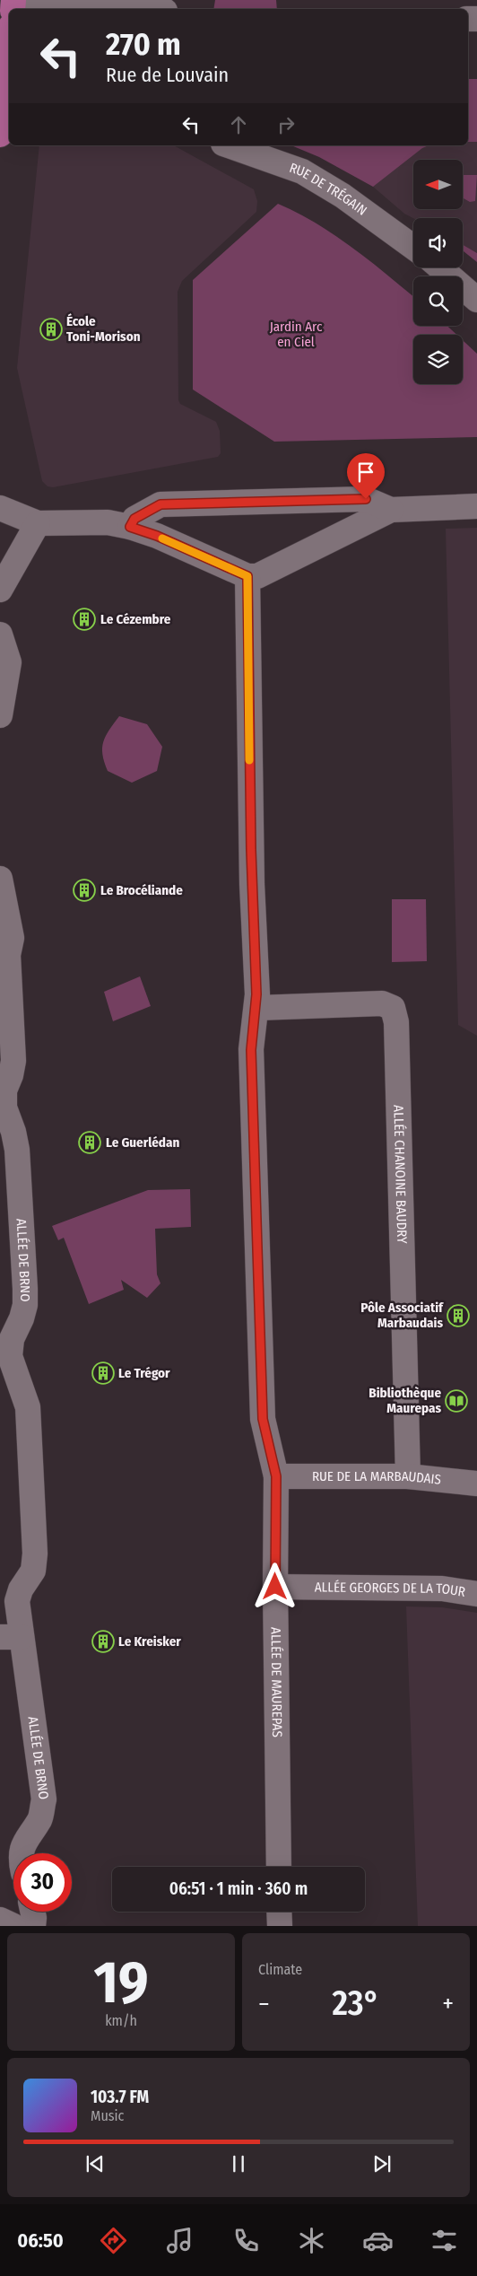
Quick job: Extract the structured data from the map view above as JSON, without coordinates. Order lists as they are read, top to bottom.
{
  "streets": {
    "street": [
      "RUE DE TRÉGAIN",
      "ALLÉE CHANOINE BAUDRY",
      "ALLÉE DE BRNO",
      "RUE DE LA MARBAUDAIS",
      "ALLÉE GEORGES DE LA TOUR",
      "ALLÉE DE MAUREPAS"
    ]
  },
  "crossings": [
    ["ALLÉE CHANOINE BAUDRY", "RUE DE LA MARBAUDAIS"],
    ["ALLÉE CHANOINE BAUDRY", "ALLÉE DE MAUREPAS"],
    ["RUE DE LA MARBAUDAIS", "ALLÉE DE MAUREPAS"],
    ["ALLÉE GEORGES DE LA TOUR", "ALLÉE DE MAUREPAS"]
  ],
  "parks": ["Jardin Arc en Ciel"],
  "places": {
    "building": [
      "École Toni-Morison",
      "Le Cézembre",
      "Le Brocéliande",
      "Le Guerlédan",
      "Pôle Associatif Marbaudais",
      "Le Trégor",
      "Le Kreisker"
    ],
    "library": ["Bibliothèque Maurepas"]
  },
  "north": "left",
  "page": {
    "turn": ["270 m", "Rue de Louvain"],
    "limit": "30",
    "trip": "06:51 · 1 min · 360 m",
    "tile": [
      ["19", "km/h"],
      "Climate"
    ],
    "heat": ["−", "23°", "+"],
    "song": ["103.7 FM", "Music"],
    "tabs": "06:50"
  }
}
